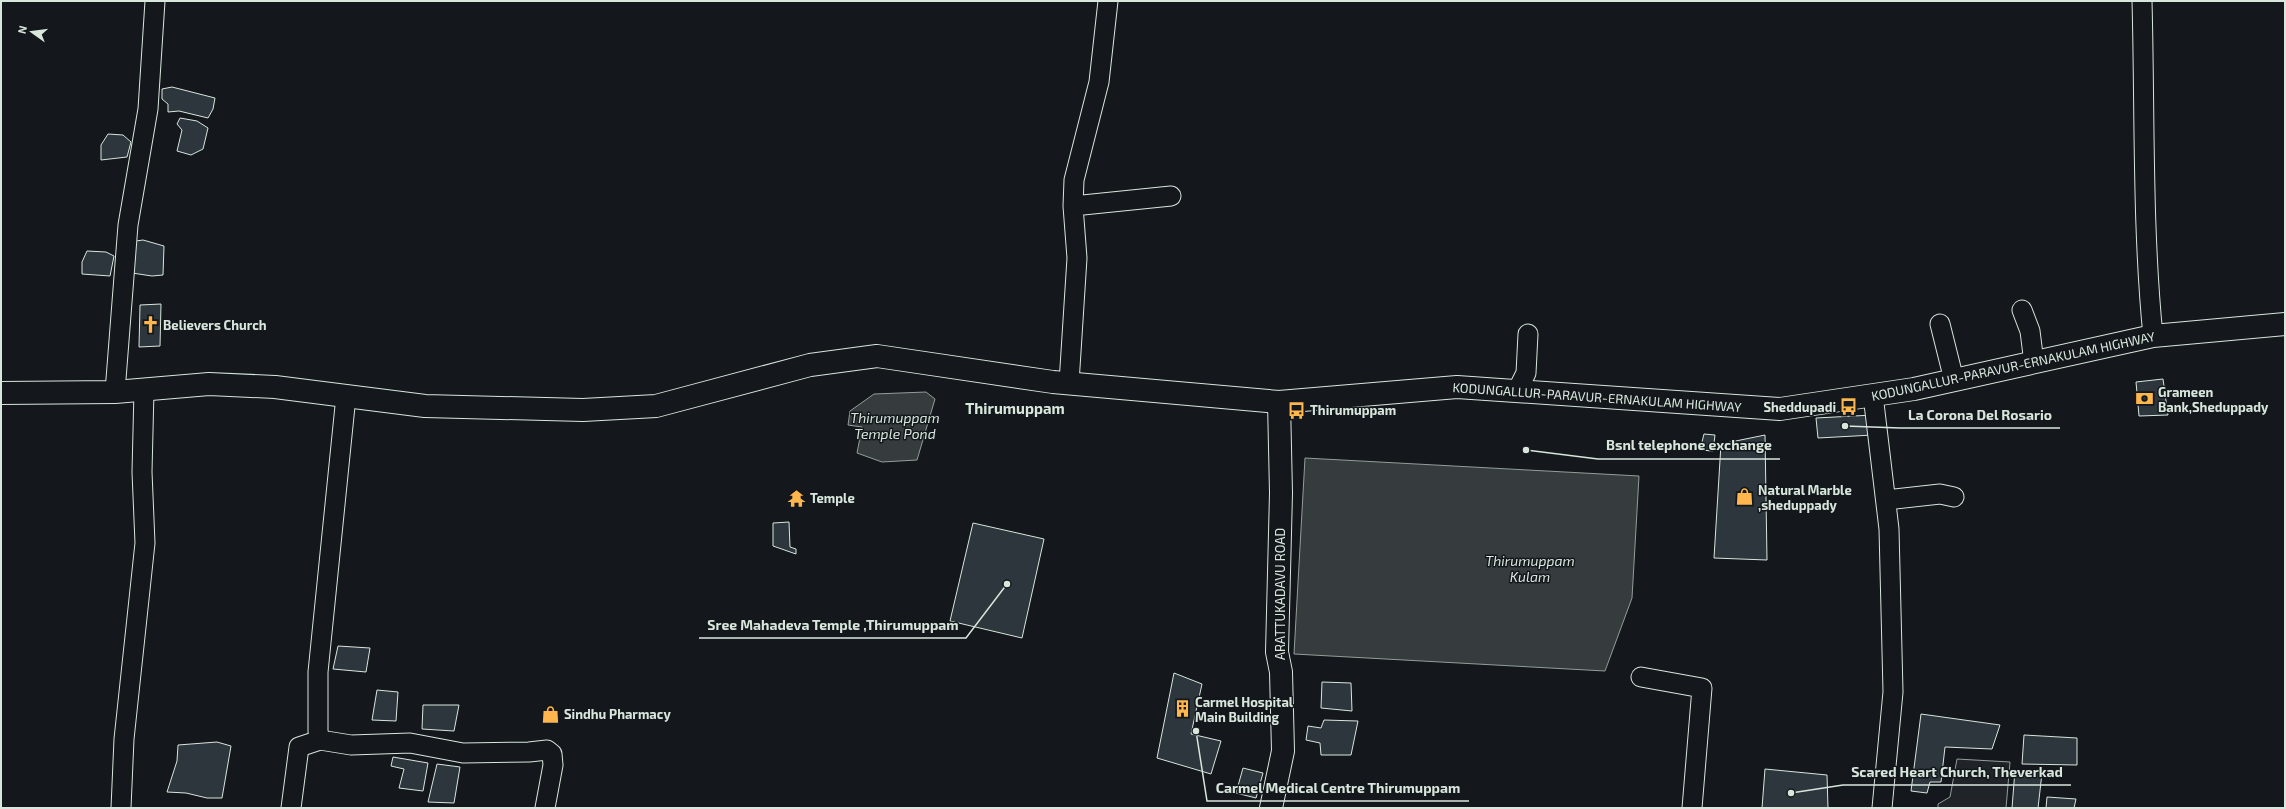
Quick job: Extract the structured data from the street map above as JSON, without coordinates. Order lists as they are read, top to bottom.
{
  "streets": {
    "main road": ["KODUNGALLUR-PARAVUR-ERNAKULAM HIGHWAY", "ARATTUKADAVU ROAD"]
  },
  "crossings": [
    ["KODUNGALLUR-PARAVUR-ERNAKULAM HIGHWAY", "ARATTUKADAVU ROAD"]
  ],
  "districts": ["Thirumuppam"],
  "water": ["Thirumuppam Temple Pond", "Thirumuppam Kulam"],
  "places": {
    "church": ["Believers Church"],
    "bank": ["Grameen Bank,Sheduppady"],
    "bus stop": ["Sheddupadi", "Thirumuppam"],
    "other": [
      "La Corona Del Rosario",
      "Bsnl telephone exchange",
      "Sree Mahadeva Temple ,Thirumuppam",
      "Carmel Medical Centre Thirumuppam",
      "Scared Heart Church, Theverkad"
    ],
    "shop": ["Natural Marble ,sheduppady", "Sindhu Pharmacy"],
    "temple": ["Temple"],
    "building": ["Carmel Hospital Main Building"]
  },
  "north": "left"
}
